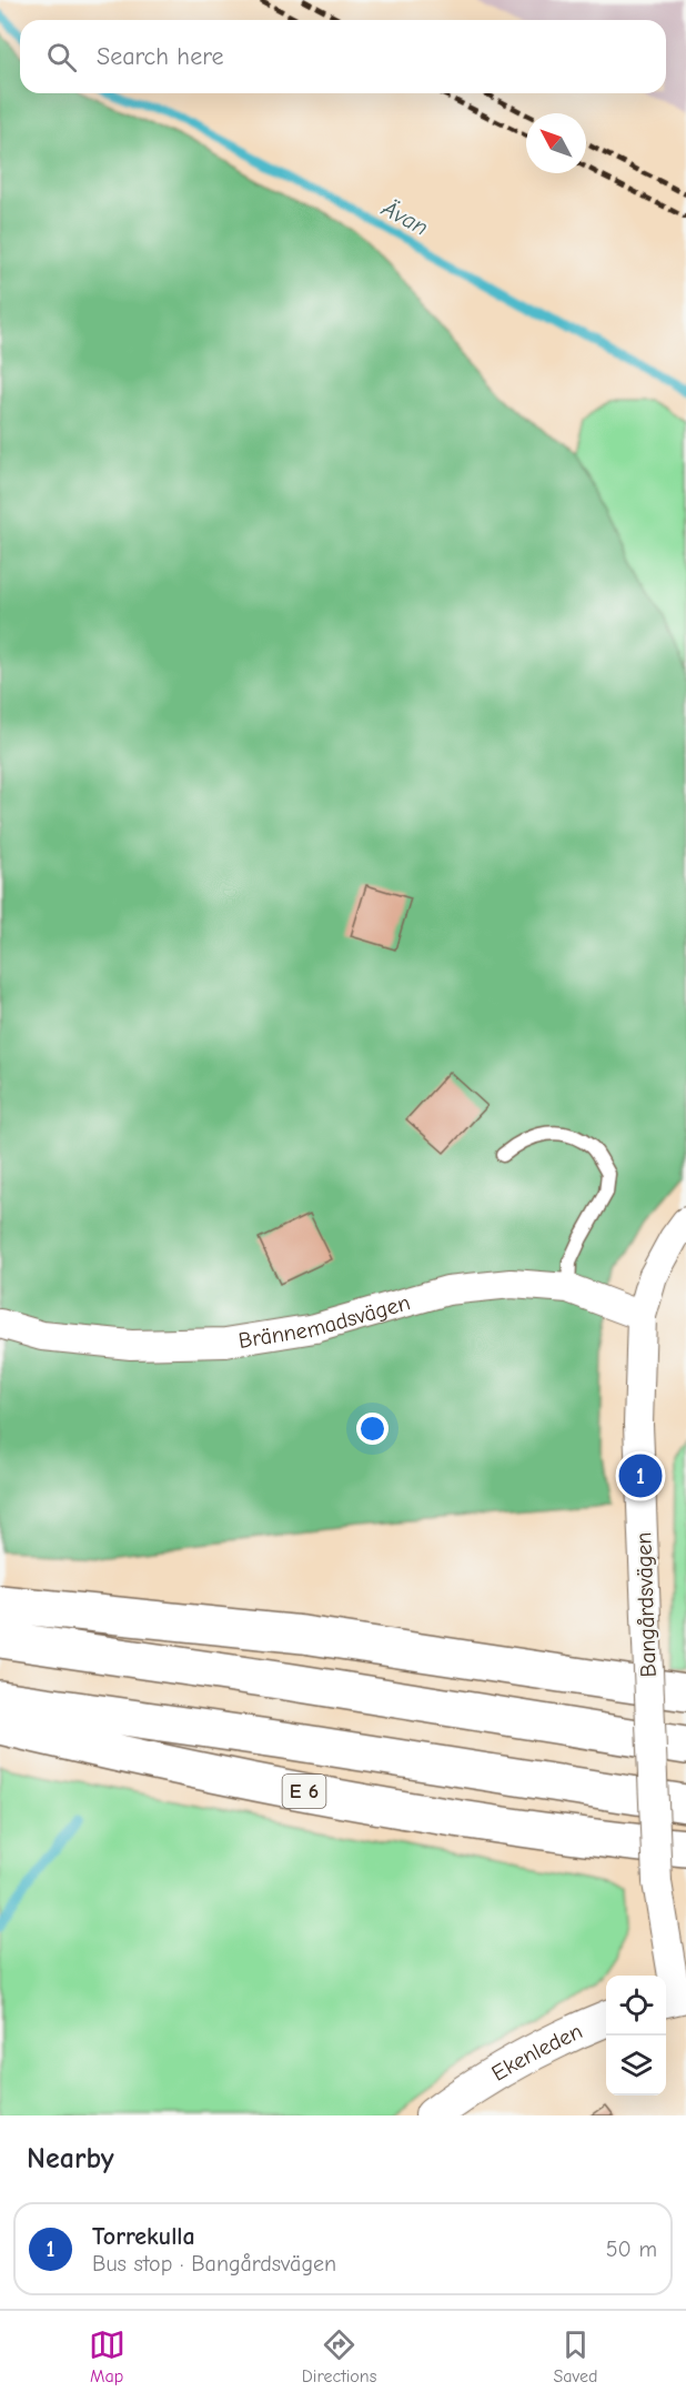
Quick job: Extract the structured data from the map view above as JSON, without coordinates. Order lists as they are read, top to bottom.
{
  "streets": {
    "highway": ["E 6"],
    "street": ["Brännemadsvägen", "Bangårdsvägen", "Ekenleden"]
  },
  "crossings": [
    ["Brännemadsvägen", "Bangårdsvägen"]
  ],
  "water": ["Ävan"],
  "north": "top left",
  "page": {
    "search": "Search here",
    "pins": "1",
    "heading": "Nearby",
    "list": [
      {
        "mark": "1",
        "name": "Torrekulla",
        "note": "Bus stop · Bangårdsvägen",
        "value": "50 m"
      }
    ],
    "nav": ["Map", "Directions", "Saved"]
  }
}
